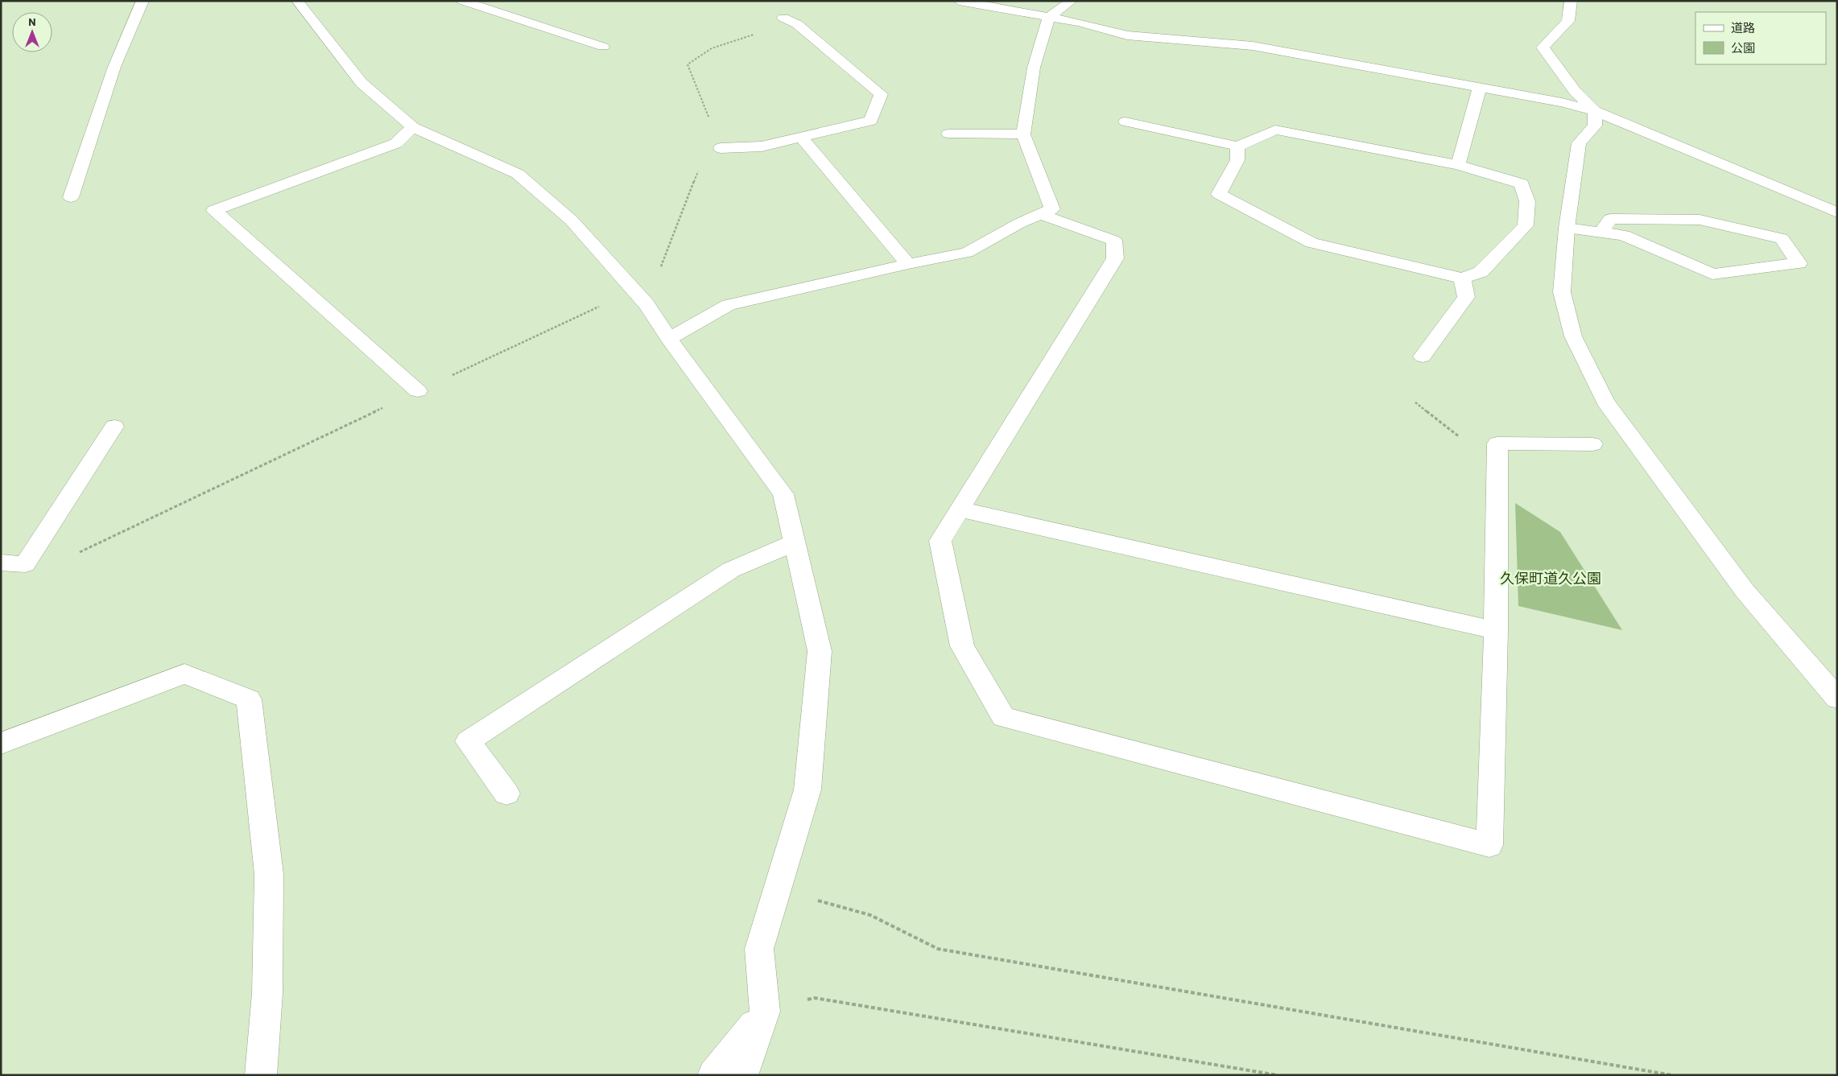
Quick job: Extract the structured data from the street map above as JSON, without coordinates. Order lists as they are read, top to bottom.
{
  "parks": ["久保町道久公園"],
  "legend": ["道路", "公園"],
  "north": "top"
}
